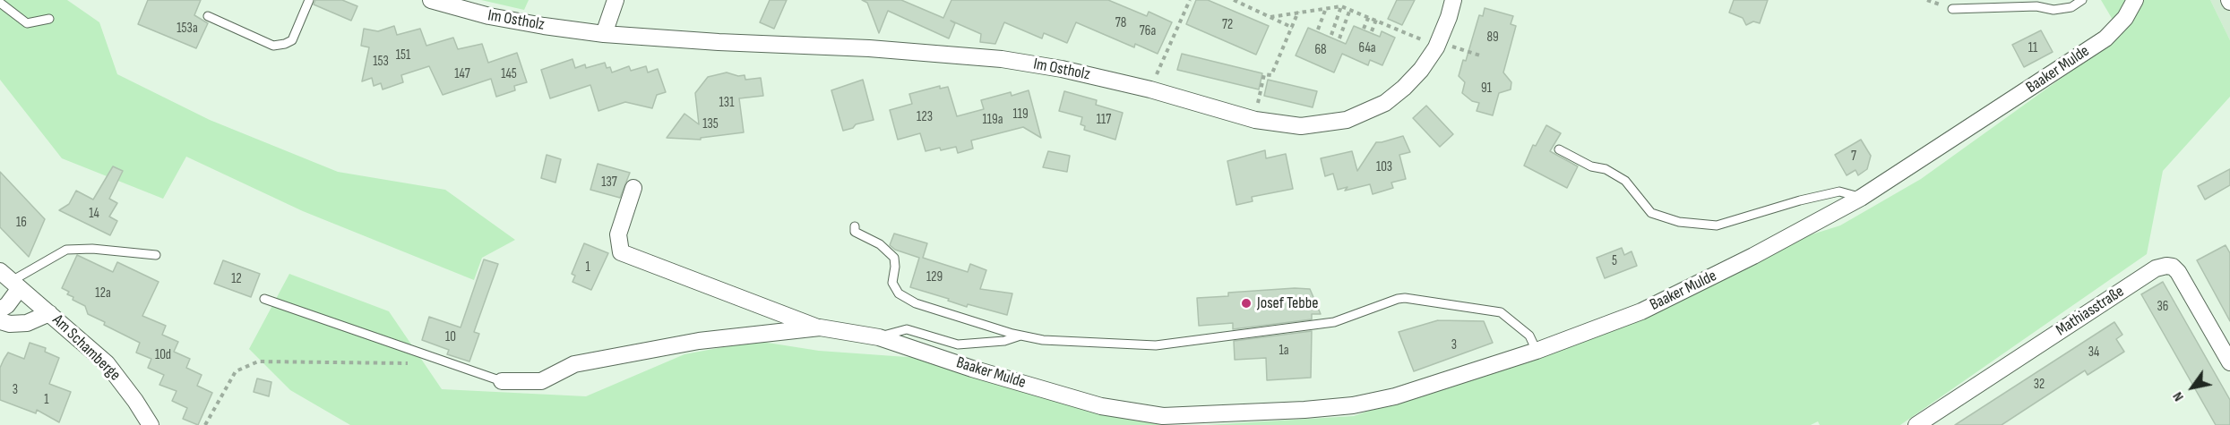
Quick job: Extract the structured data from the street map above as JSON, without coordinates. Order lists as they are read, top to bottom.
{
  "streets": {
    "street": [
      "Im Ostholz",
      "Baaker Mulde",
      "Mathiasstraße",
      "Am Schamberge"
    ]
  },
  "places": ["Josef Tebbe"],
  "house_numbers": [
    "78",
    "72",
    "153a",
    "76a",
    "89",
    "64a",
    "11",
    "68",
    "151",
    "153",
    "147",
    "145",
    "91",
    "131",
    "119",
    "123",
    "119a",
    "117",
    "135",
    "7",
    "103",
    "137",
    "14",
    "16",
    "5",
    "1",
    "129",
    "12",
    "12a",
    "36",
    "10",
    "3",
    "1a",
    "34",
    "10d",
    "32",
    "3",
    "1"
  ],
  "north": "bottom left"
}
